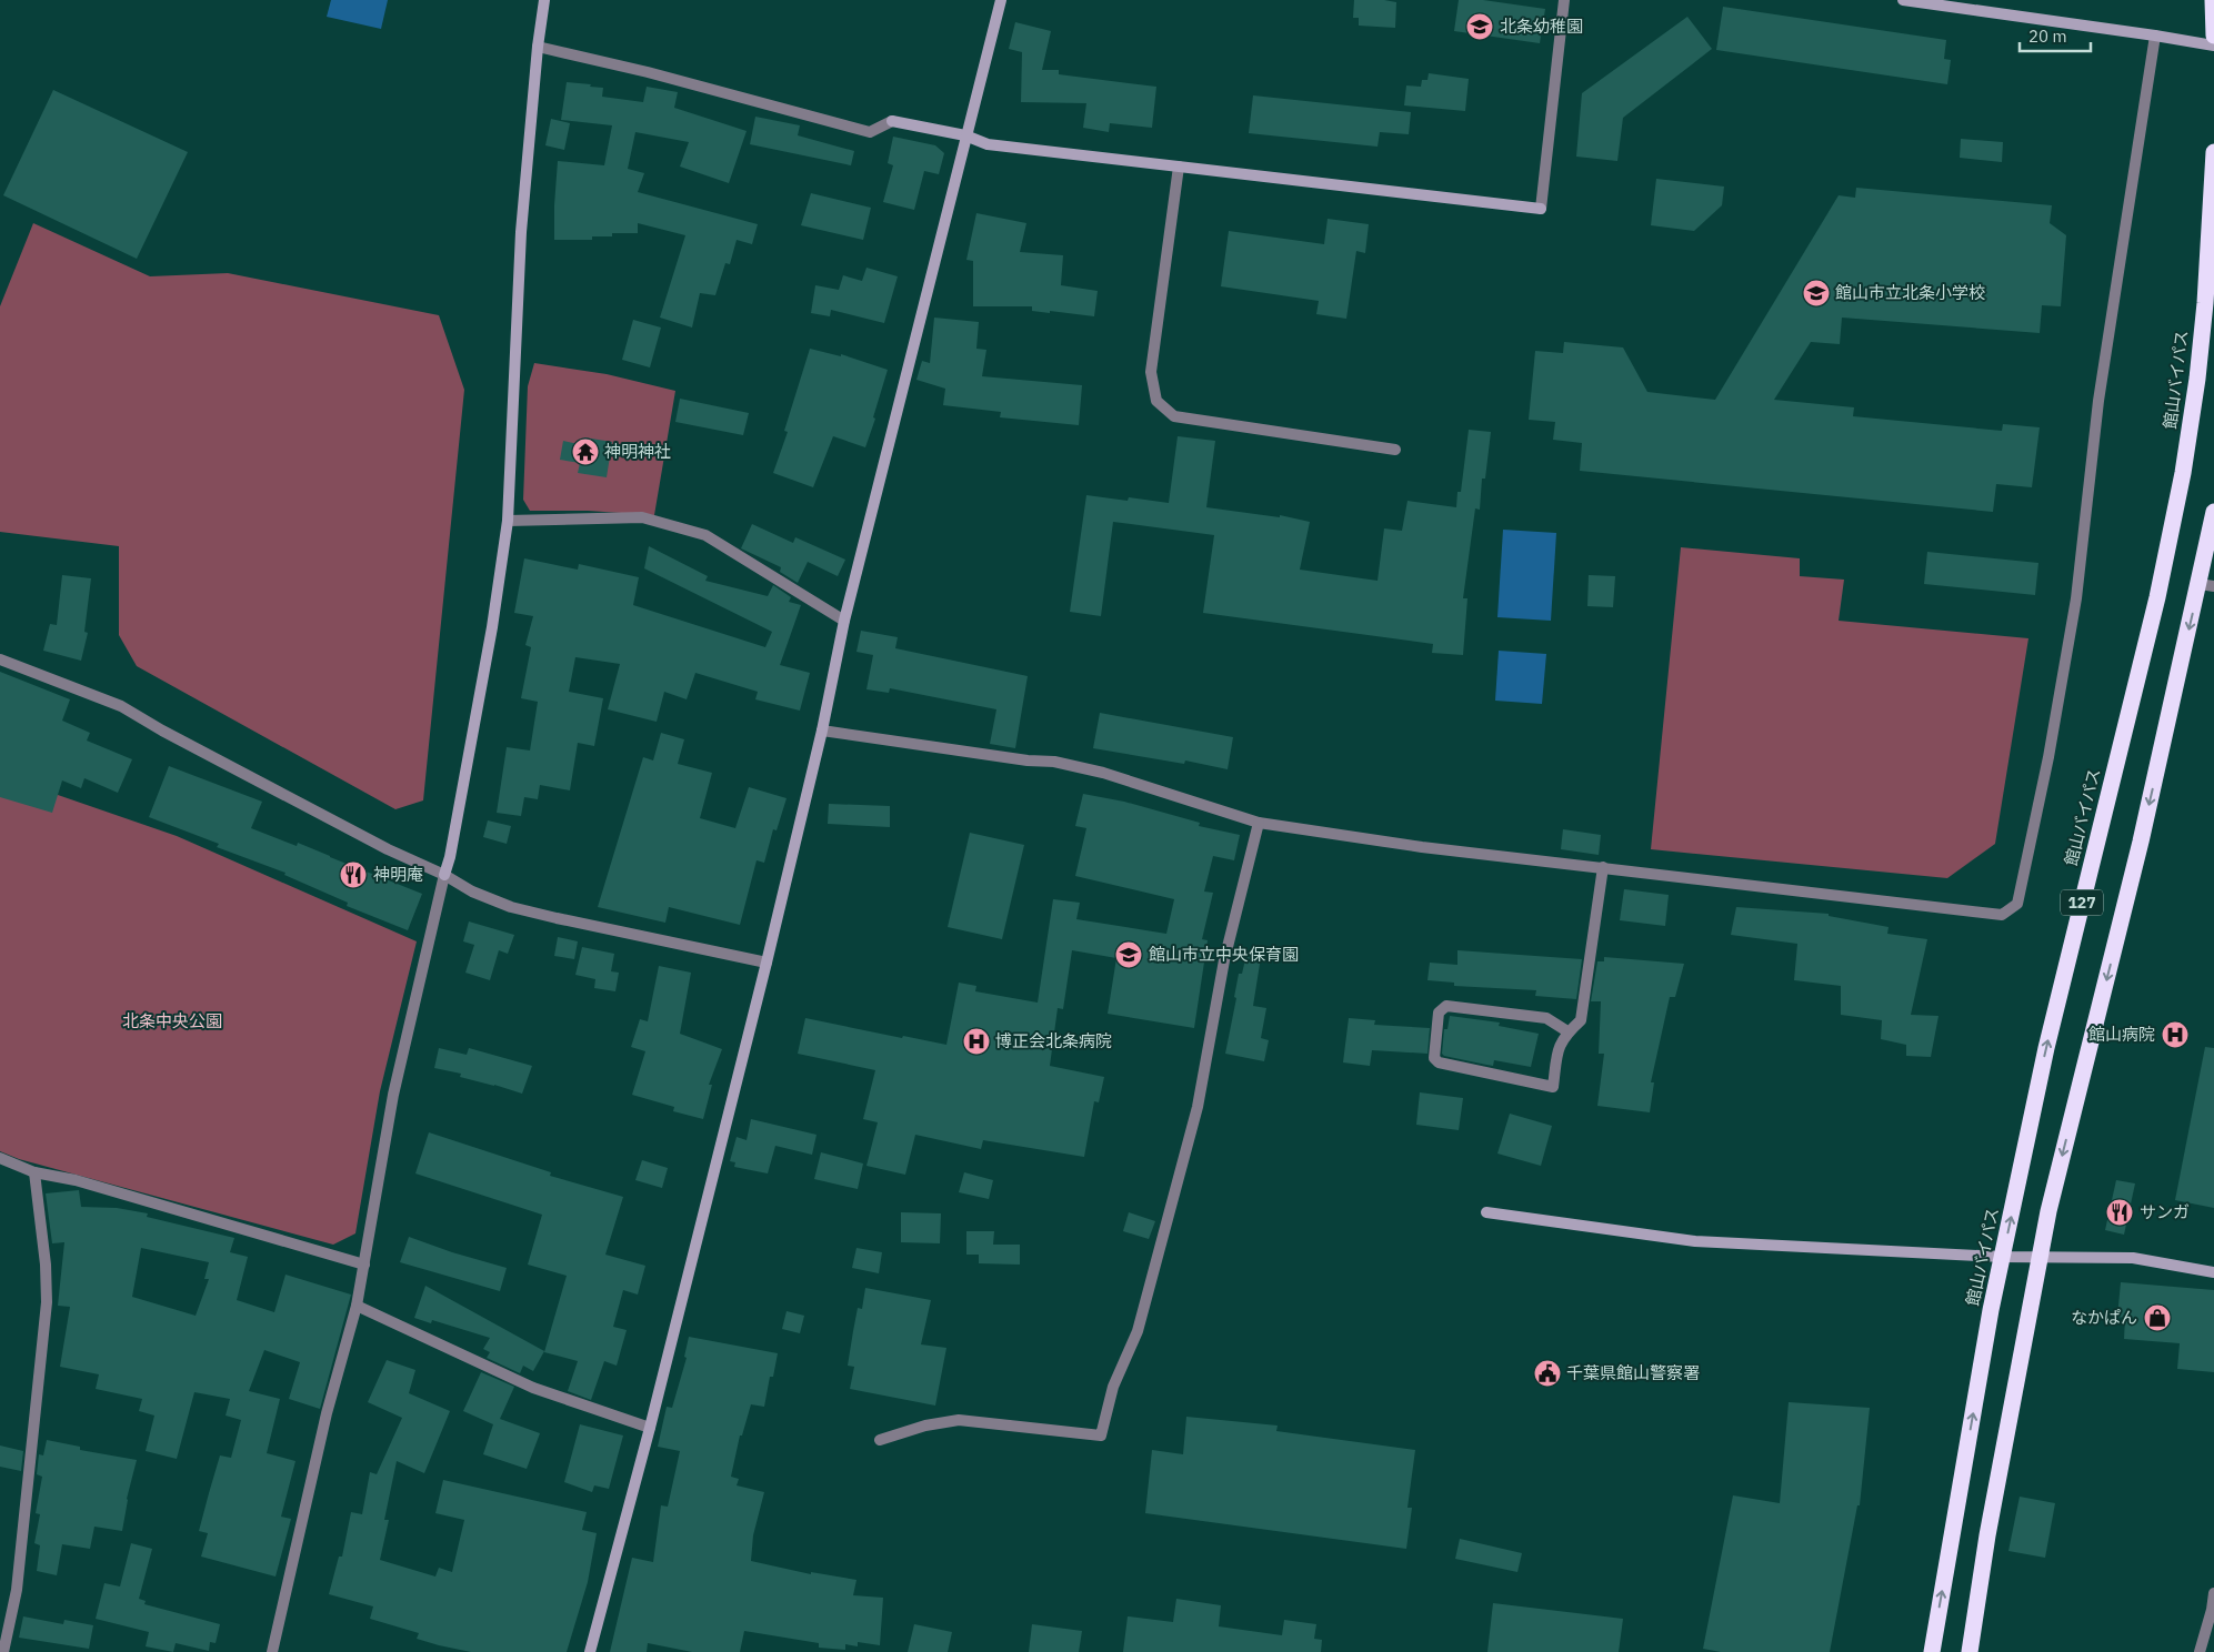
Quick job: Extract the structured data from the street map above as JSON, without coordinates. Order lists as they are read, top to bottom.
{
  "streets": {
    "highway": ["館山バイパス", "127"]
  },
  "parks": ["北条中央公園"],
  "places": {
    "school or university": ["北条幼稚園", "館山市立北条小学校", "館山市立中央保育園"],
    "temple": ["神明神社"],
    "restaurant": ["神明庵", "サンガ"],
    "hospital": ["館山病院", "博正会北条病院"],
    "shop": ["なかぱん"],
    "public building": ["千葉県館山警察署"]
  },
  "scale_bar": "20 m"
}
